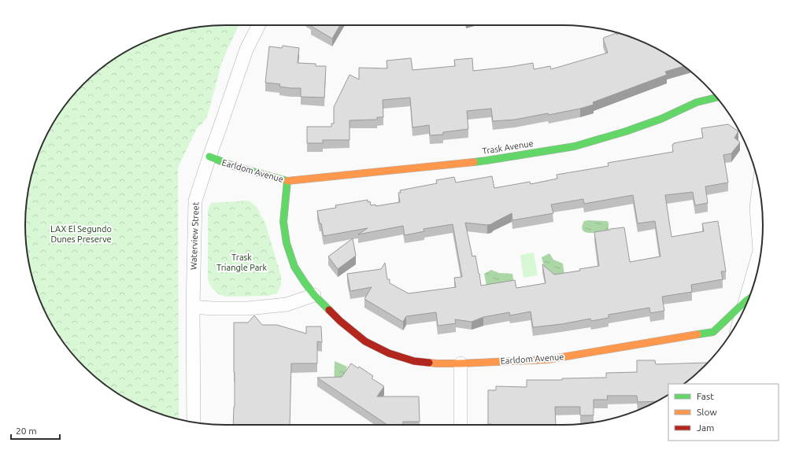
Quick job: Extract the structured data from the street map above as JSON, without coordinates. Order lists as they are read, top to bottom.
{
  "streets": {
    "street": ["Trask Avenue", "Earldom Avenue", "Waterview Street"]
  },
  "crossings": [
    ["Trask Avenue", "Earldom Avenue"],
    ["Earldom Avenue", "Waterview Street"]
  ],
  "parks": ["LAX El Segundo Dunes Preserve", "Trask Triangle Park"],
  "legend": ["Fast", "Slow", "Jam"],
  "scale_bar": "20 m"
}
